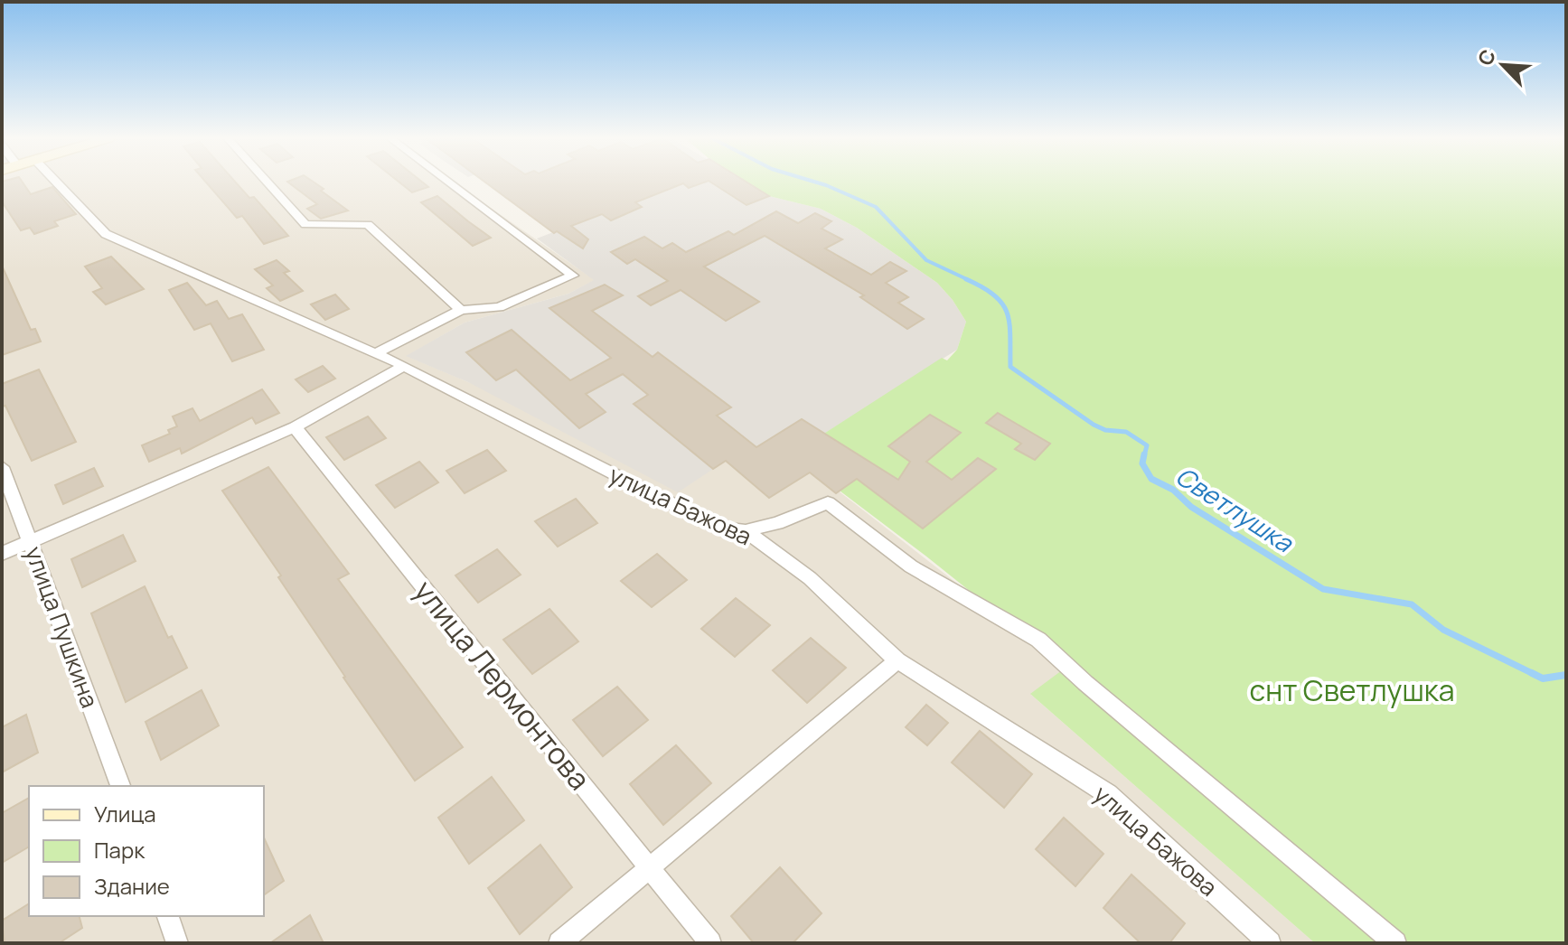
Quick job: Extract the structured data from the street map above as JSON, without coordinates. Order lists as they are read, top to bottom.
{
  "streets": {
    "street": ["улица Бажова", "улица Пушкина", "улица Лермонтова"]
  },
  "water": ["Светлушка"],
  "parks": ["снт Светлушка"],
  "legend": ["Улица", "Парк", "Здание"],
  "north": "top left"
}
